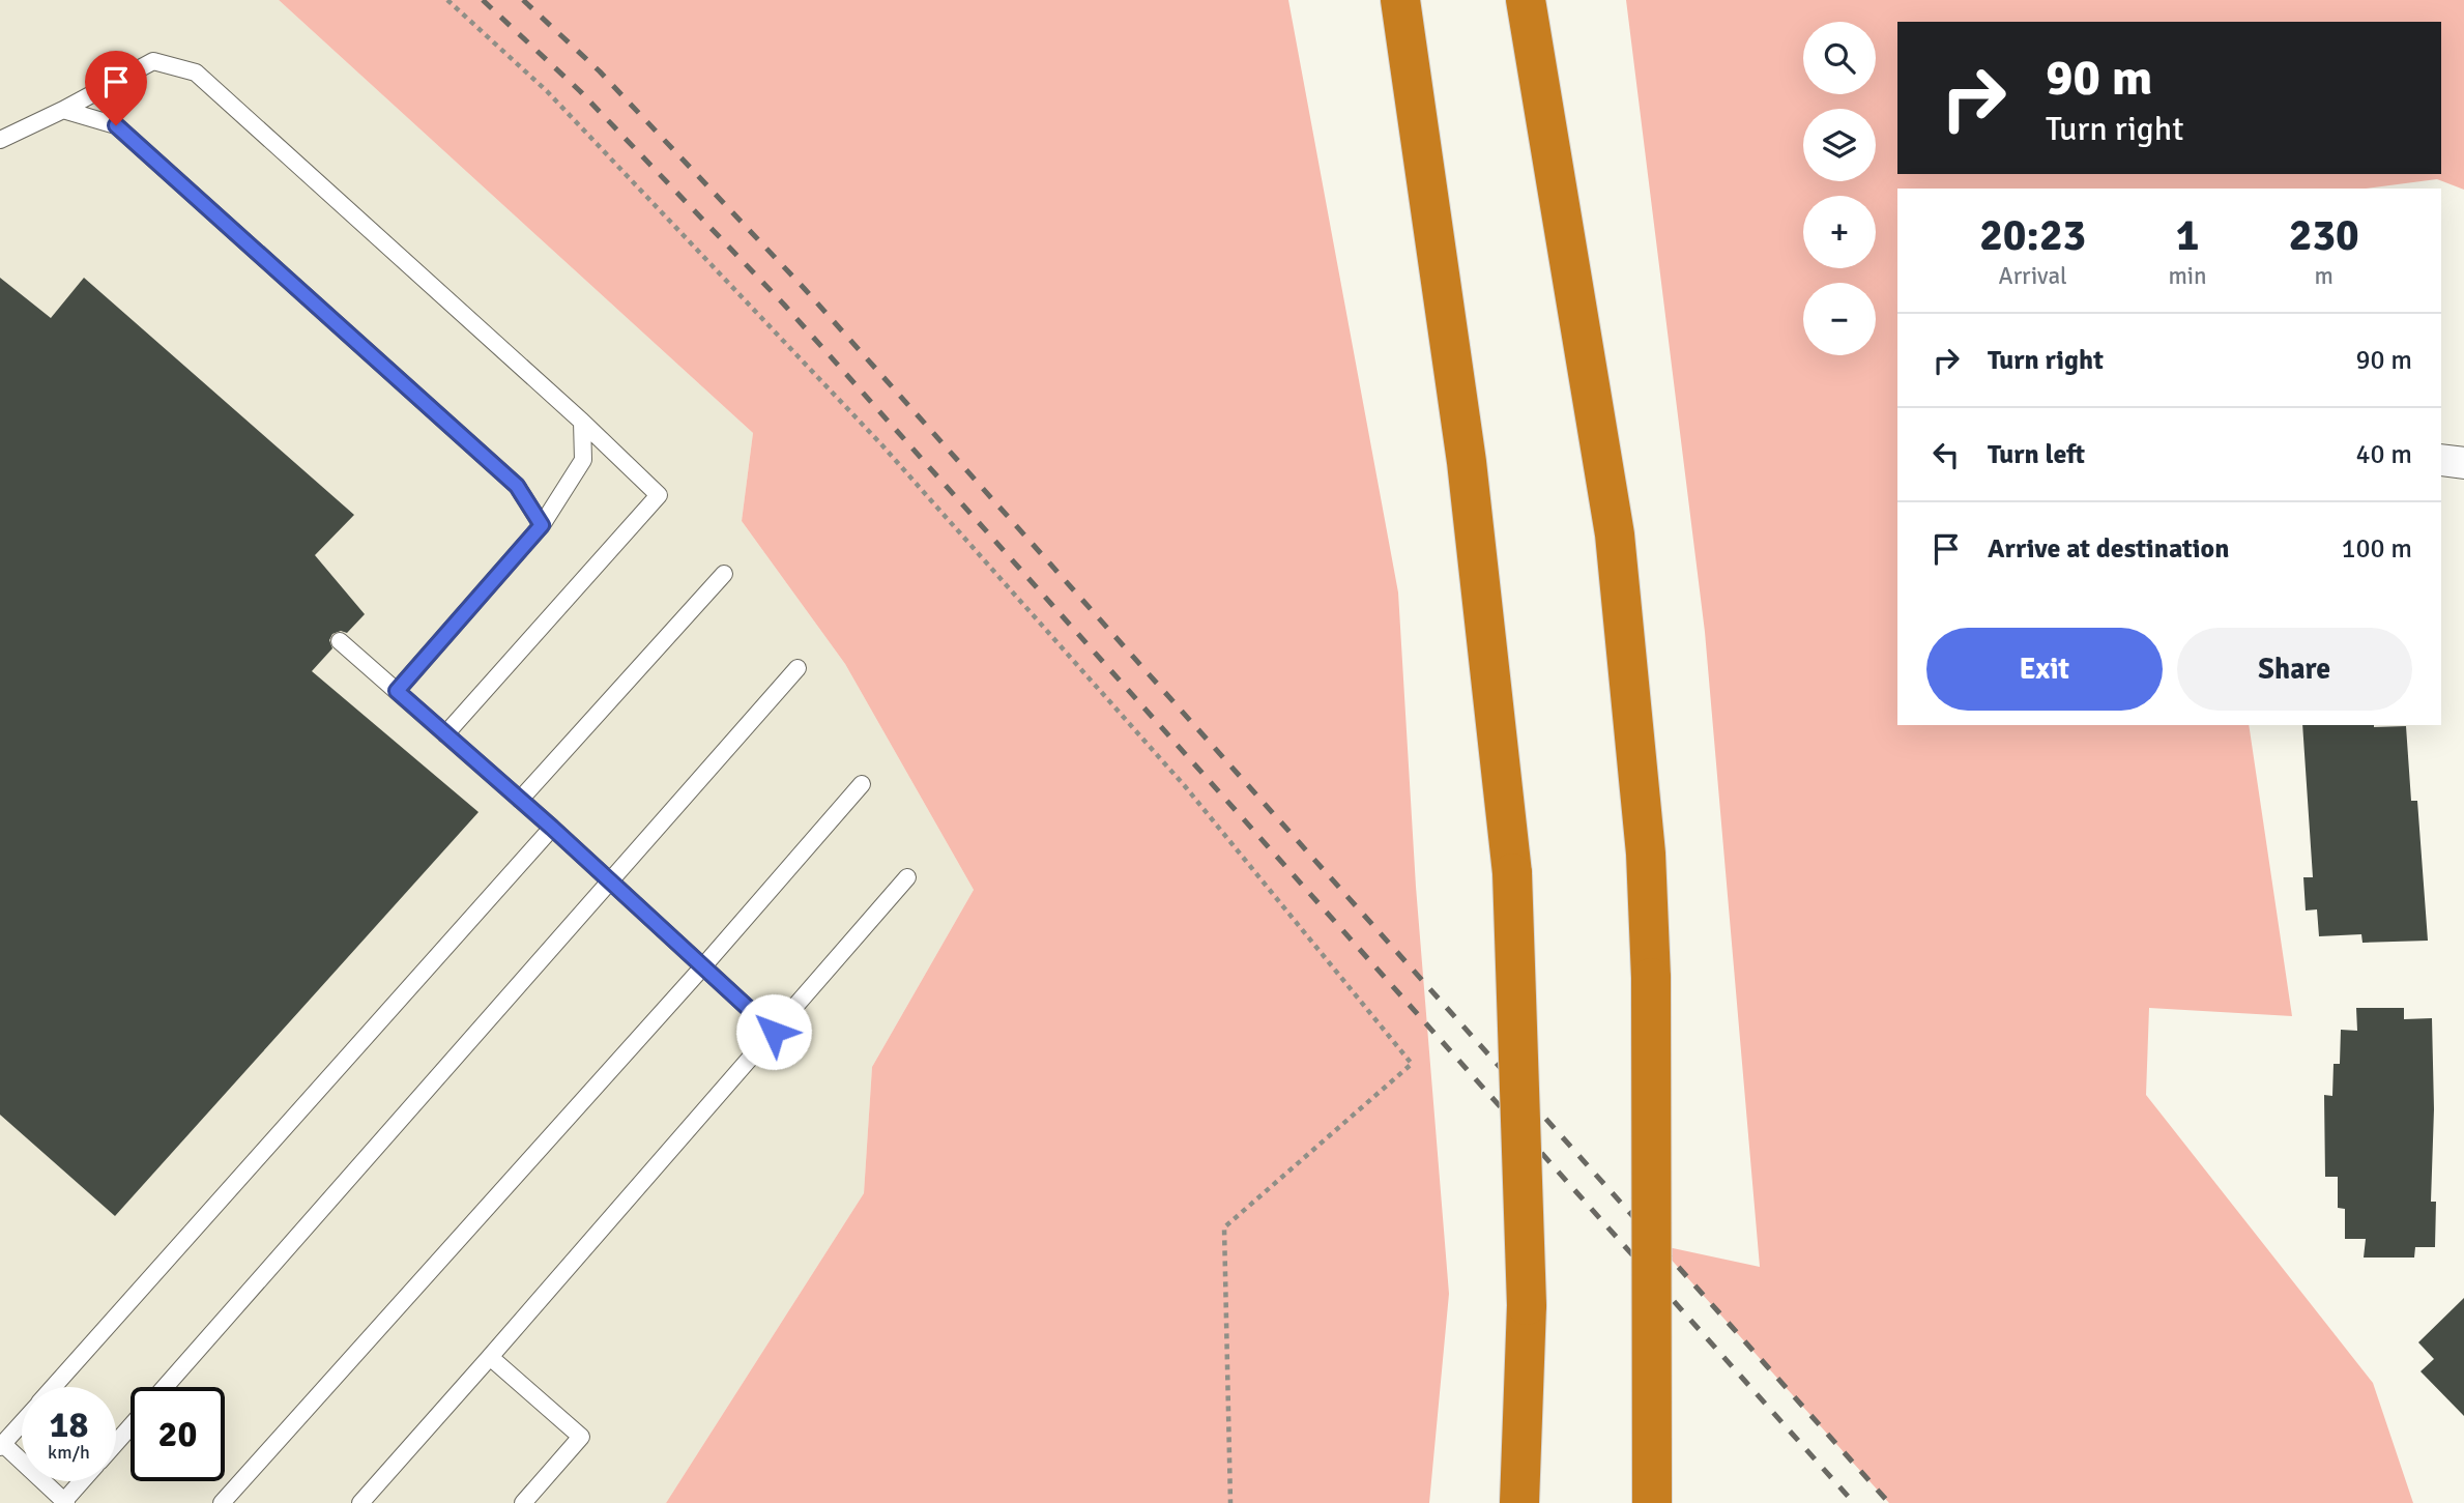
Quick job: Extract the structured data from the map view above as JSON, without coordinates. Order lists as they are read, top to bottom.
{
  "page": {
    "map_buttons": ["+", "−"],
    "turn": ["90 m", "Turn right"],
    "eta": [
      "20:23",
      "Arrival",
      "1",
      "min",
      "230",
      "m"
    ],
    "list": [
      {
        "name": "Turn right",
        "value": "90 m"
      },
      {
        "name": "Turn left",
        "value": "40 m"
      },
      {
        "name": "Arrive at destination",
        "value": "100 m"
      }
    ],
    "buttons": ["Exit", "Share"],
    "speed": "18 km/h",
    "limit": "20"
  }
}
